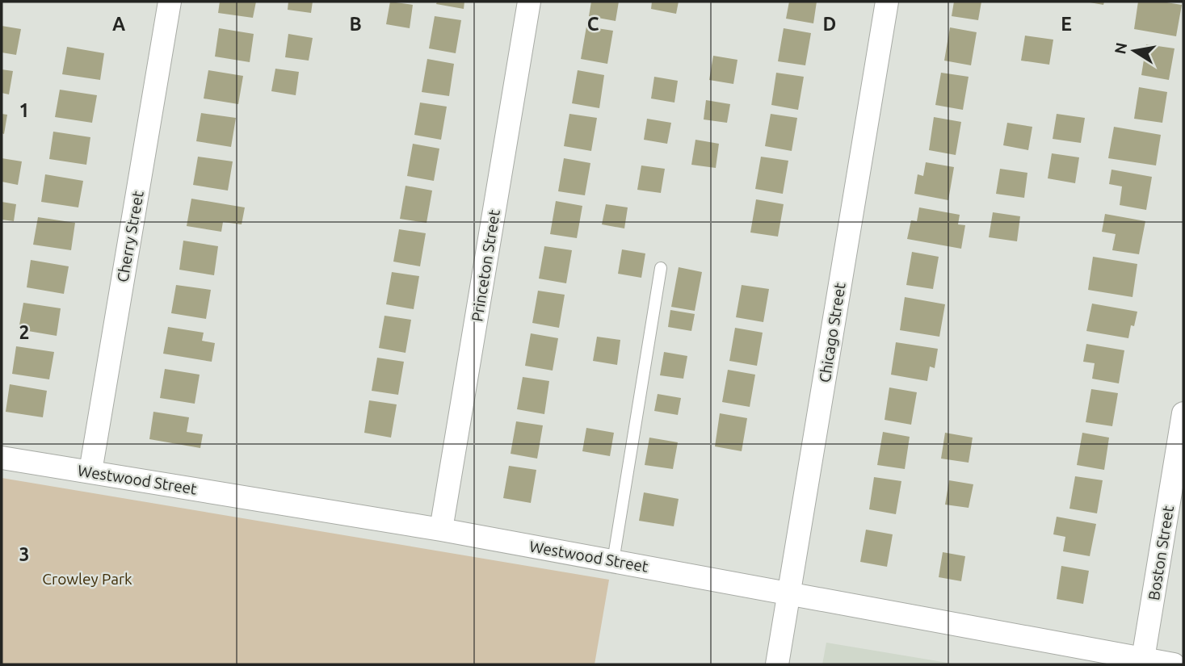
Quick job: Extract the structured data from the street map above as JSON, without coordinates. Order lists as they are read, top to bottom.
{
  "streets": {
    "street": [
      "Cherry Street",
      "Princeton Street",
      "Chicago Street",
      "Westwood Street",
      "Boston Street"
    ]
  },
  "crossings": [
    ["Cherry Street", "Westwood Street"],
    ["Princeton Street", "Westwood Street"],
    ["Chicago Street", "Westwood Street"],
    ["Westwood Street", "Boston Street"]
  ],
  "parks": ["Crowley Park"],
  "north": "left",
  "grid": {
    "columns": [
      "A",
      "B",
      "C",
      "D",
      "E"
    ],
    "rows": ["1", "2", "3"]
  }
}
